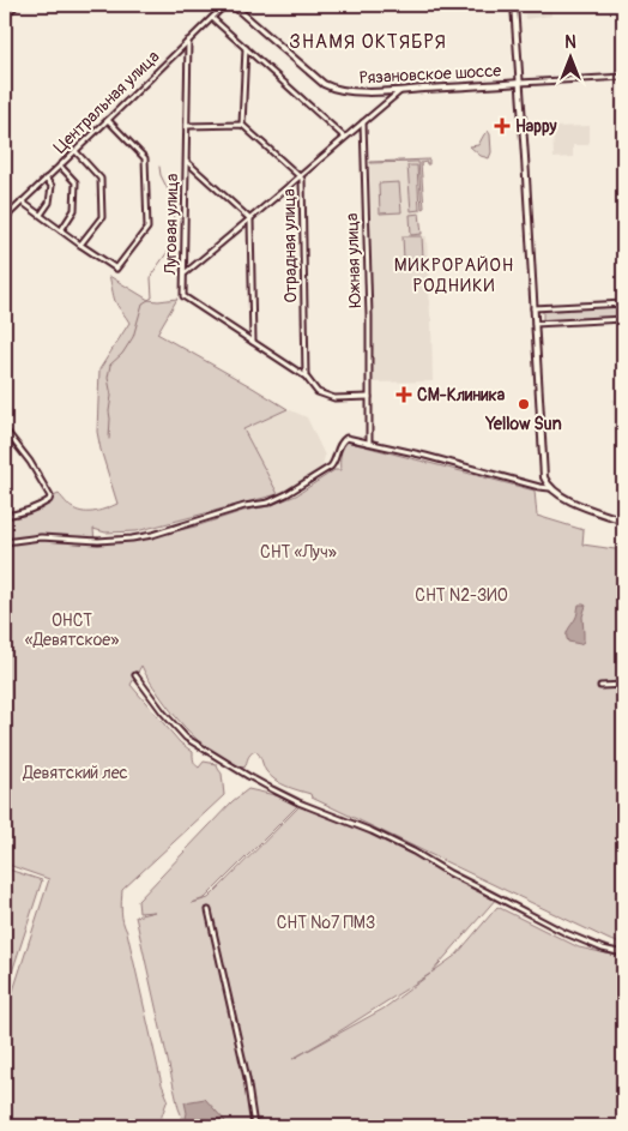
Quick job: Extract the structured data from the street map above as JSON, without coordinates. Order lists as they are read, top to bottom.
{
  "streets": {
    "main road": ["Рязановское шоссе"],
    "street": [
      "Центральная улица",
      "Луговая улица",
      "Отрадная улица",
      "Южная улица"
    ]
  },
  "crossings": [
    ["Центральная улица", "Луговая улица"],
    ["Луговая улица", "Отрадная улица"],
    ["Луговая улица", "Южная улица"]
  ],
  "districts": ["ЗНАМЯ ОКТЯБРЯ", "МИКРОРАЙОН РОДНИКИ"],
  "parks": [
    "СНТ «Луч»",
    "СНТ N2-ЗИО",
    "ОНСТ «Девятское»",
    "Девятский лес",
    "СНТ №7 ПМЗ"
  ],
  "places": {
    "health": ["Happy", "СМ-Клиника"],
    "other": ["Yellow Sun"]
  },
  "north": "top"
}
